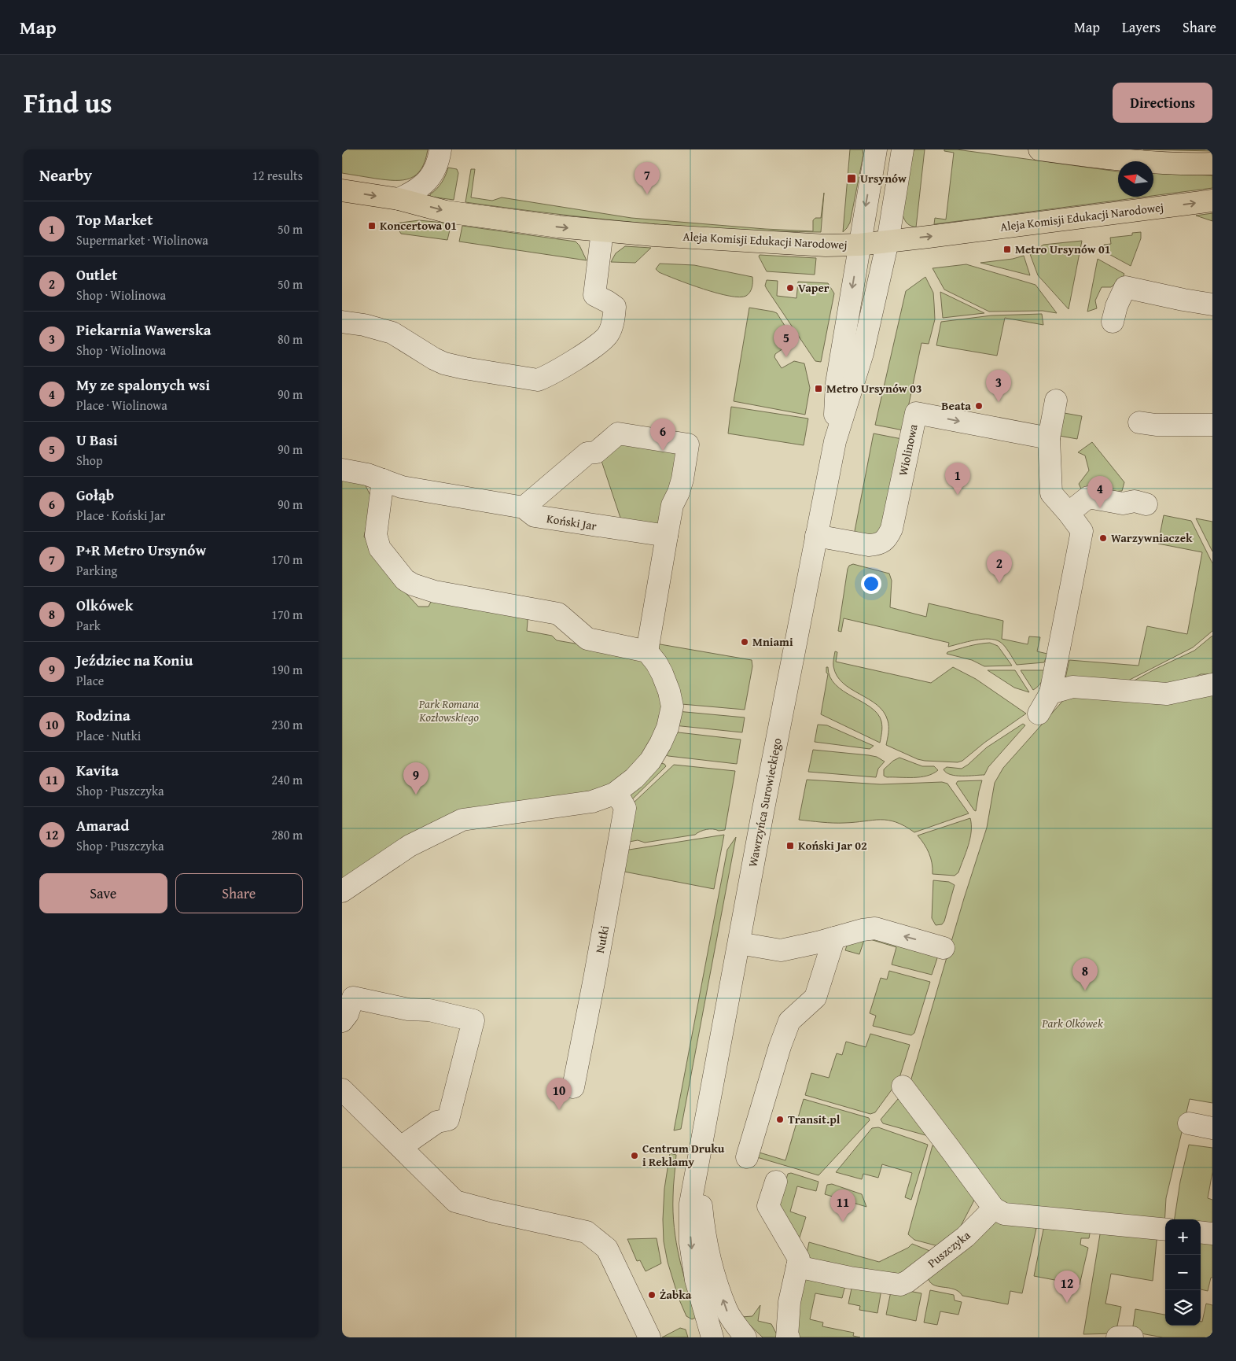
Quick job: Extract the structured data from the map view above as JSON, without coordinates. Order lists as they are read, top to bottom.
{
  "streets": {
    "main road": ["Aleja Komisji Edukacji Narodowej"],
    "street": [
      "Wiolinowa",
      "Koński Jar",
      "Wawrzyńca Surowieckiego",
      "Nutki",
      "Puszczyka"
    ]
  },
  "crossings": [
    ["Aleja Komisji Edukacji Narodowej", "Wawrzyńca Surowieckiego"],
    ["Wiolinowa", "Wawrzyńca Surowieckiego"]
  ],
  "one_way": ["Aleja Komisji Edukacji Narodowej"],
  "parks": ["Park Romana Kozłowskiego", "Park Olkówek"],
  "places": {
    "transit": [
      "Ursynów",
      "Koncertowa 01",
      "Metro Ursynów 01",
      "Metro Ursynów 03",
      "Koński Jar 02"
    ],
    "other": [
      "Vaper",
      "Beata",
      "Warzywniaczek",
      "Mniami",
      "Transit.pl",
      "Centrum Druku i Reklamy",
      "Żabka"
    ]
  },
  "north": "left",
  "page": {
    "header": "Map",
    "nav": ["Map", "Layers", "Share"],
    "title": "Find us",
    "buttons": [
      "Directions",
      ["Save", "Share"]
    ],
    "heading": ["Nearby", "12 results"],
    "pins": [
      "7",
      "5",
      "3",
      "6",
      "1",
      "4",
      "2",
      "9",
      "8",
      "10",
      "11",
      "12"
    ],
    "list": [
      {
        "mark": "1",
        "name": "Top Market",
        "note": "Supermarket · Wiolinowa",
        "value": "50 m"
      },
      {
        "mark": "2",
        "name": "Outlet",
        "note": "Shop · Wiolinowa",
        "value": "50 m"
      },
      {
        "mark": "3",
        "name": "Piekarnia Wawerska",
        "note": "Shop · Wiolinowa",
        "value": "80 m"
      },
      {
        "mark": "4",
        "name": "My ze spalonych wsi",
        "note": "Place · Wiolinowa",
        "value": "90 m"
      },
      {
        "mark": "5",
        "name": "U Basi",
        "note": "Shop",
        "value": "90 m"
      },
      {
        "mark": "6",
        "name": "Gołąb",
        "note": "Place · Koński Jar",
        "value": "90 m"
      },
      {
        "mark": "7",
        "name": "P+R Metro Ursynów",
        "note": "Parking",
        "value": "170 m"
      },
      {
        "mark": "8",
        "name": "Olkówek",
        "note": "Park",
        "value": "170 m"
      },
      {
        "mark": "9",
        "name": "Jeździec na Koniu",
        "note": "Place",
        "value": "190 m"
      },
      {
        "mark": "10",
        "name": "Rodzina",
        "note": "Place · Nutki",
        "value": "230 m"
      },
      {
        "mark": "11",
        "name": "Kavita",
        "note": "Shop · Puszczyka",
        "value": "240 m"
      },
      {
        "mark": "12",
        "name": "Amarad",
        "note": "Shop · Puszczyka",
        "value": "280 m"
      }
    ],
    "map_buttons": ["+", "−"]
  }
}
